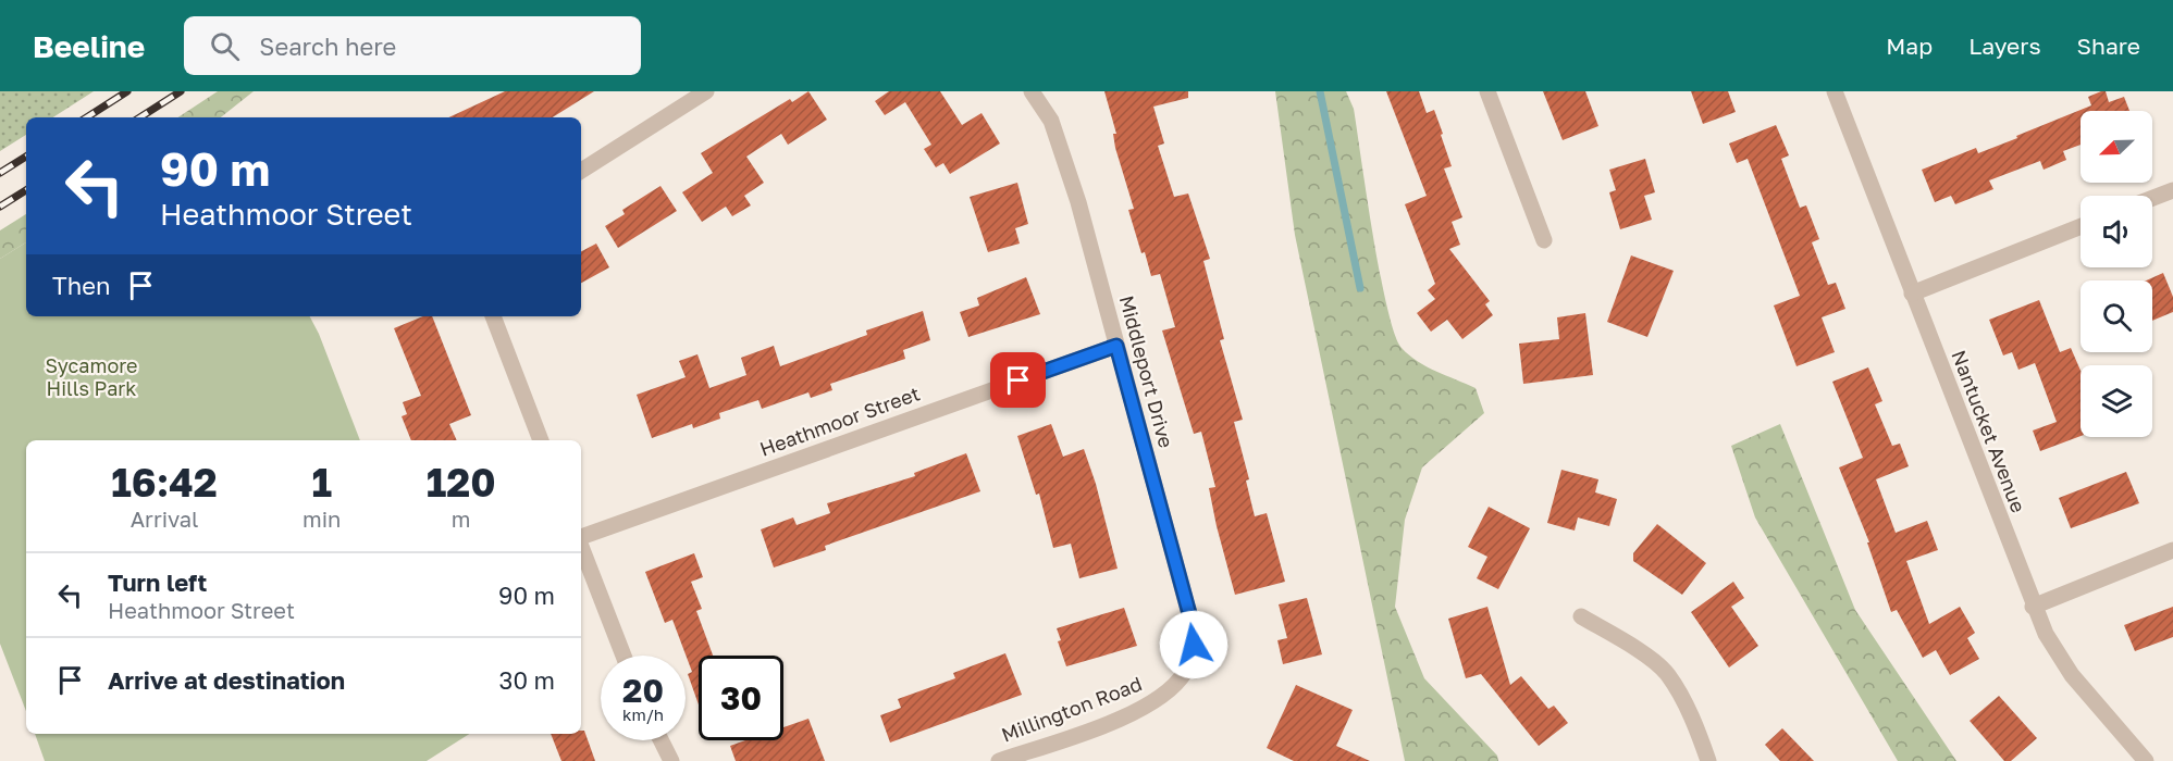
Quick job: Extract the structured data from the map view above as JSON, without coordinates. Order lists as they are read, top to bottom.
{
  "streets": {
    "street": [
      "Middleport Drive",
      "Heathmoor Street",
      "Nantucket Avenue",
      "Millington Road"
    ]
  },
  "crossings": [
    ["Middleport Drive", "Heathmoor Street"],
    ["Middleport Drive", "Millington Road"]
  ],
  "parks": ["Sycamore Hills Park"],
  "north": "bottom left",
  "page": {
    "header": "Beeline",
    "search": "Search here",
    "nav": ["Map", "Layers", "Share"],
    "turn": ["90 m", "Heathmoor Street"],
    "then": "Then",
    "eta": [
      "16:42",
      "Arrival",
      "1",
      "min",
      "120",
      "m"
    ],
    "list": [
      {
        "name": "Turn left",
        "note": "Heathmoor Street",
        "value": "90 m"
      },
      {
        "name": "Arrive at destination",
        "value": "30 m"
      }
    ],
    "speed": "20 km/h",
    "limit": "30"
  }
}
